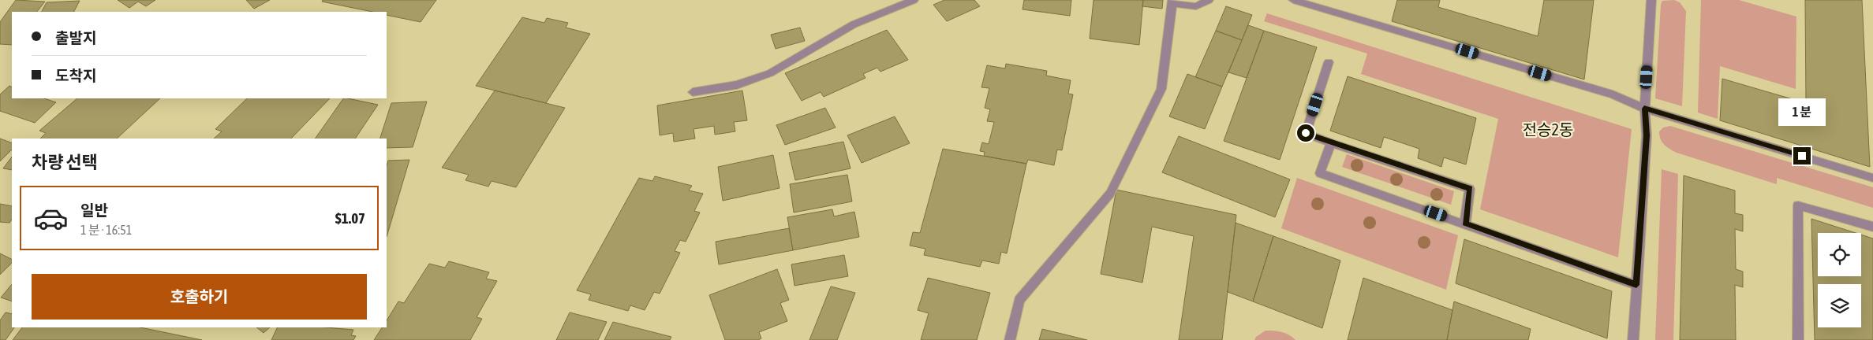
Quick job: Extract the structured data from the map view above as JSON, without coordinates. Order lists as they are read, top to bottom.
{
  "districts": ["전승2동"],
  "page": {
    "banner": ["출발지", "도착지"],
    "bubble": "1 분",
    "heading": "차량 선택",
    "list": [
      {
        "name": "일반",
        "note": "1 분 · 16:51",
        "value": "$1.07"
      }
    ],
    "buttons": "호출하기"
  }
}
